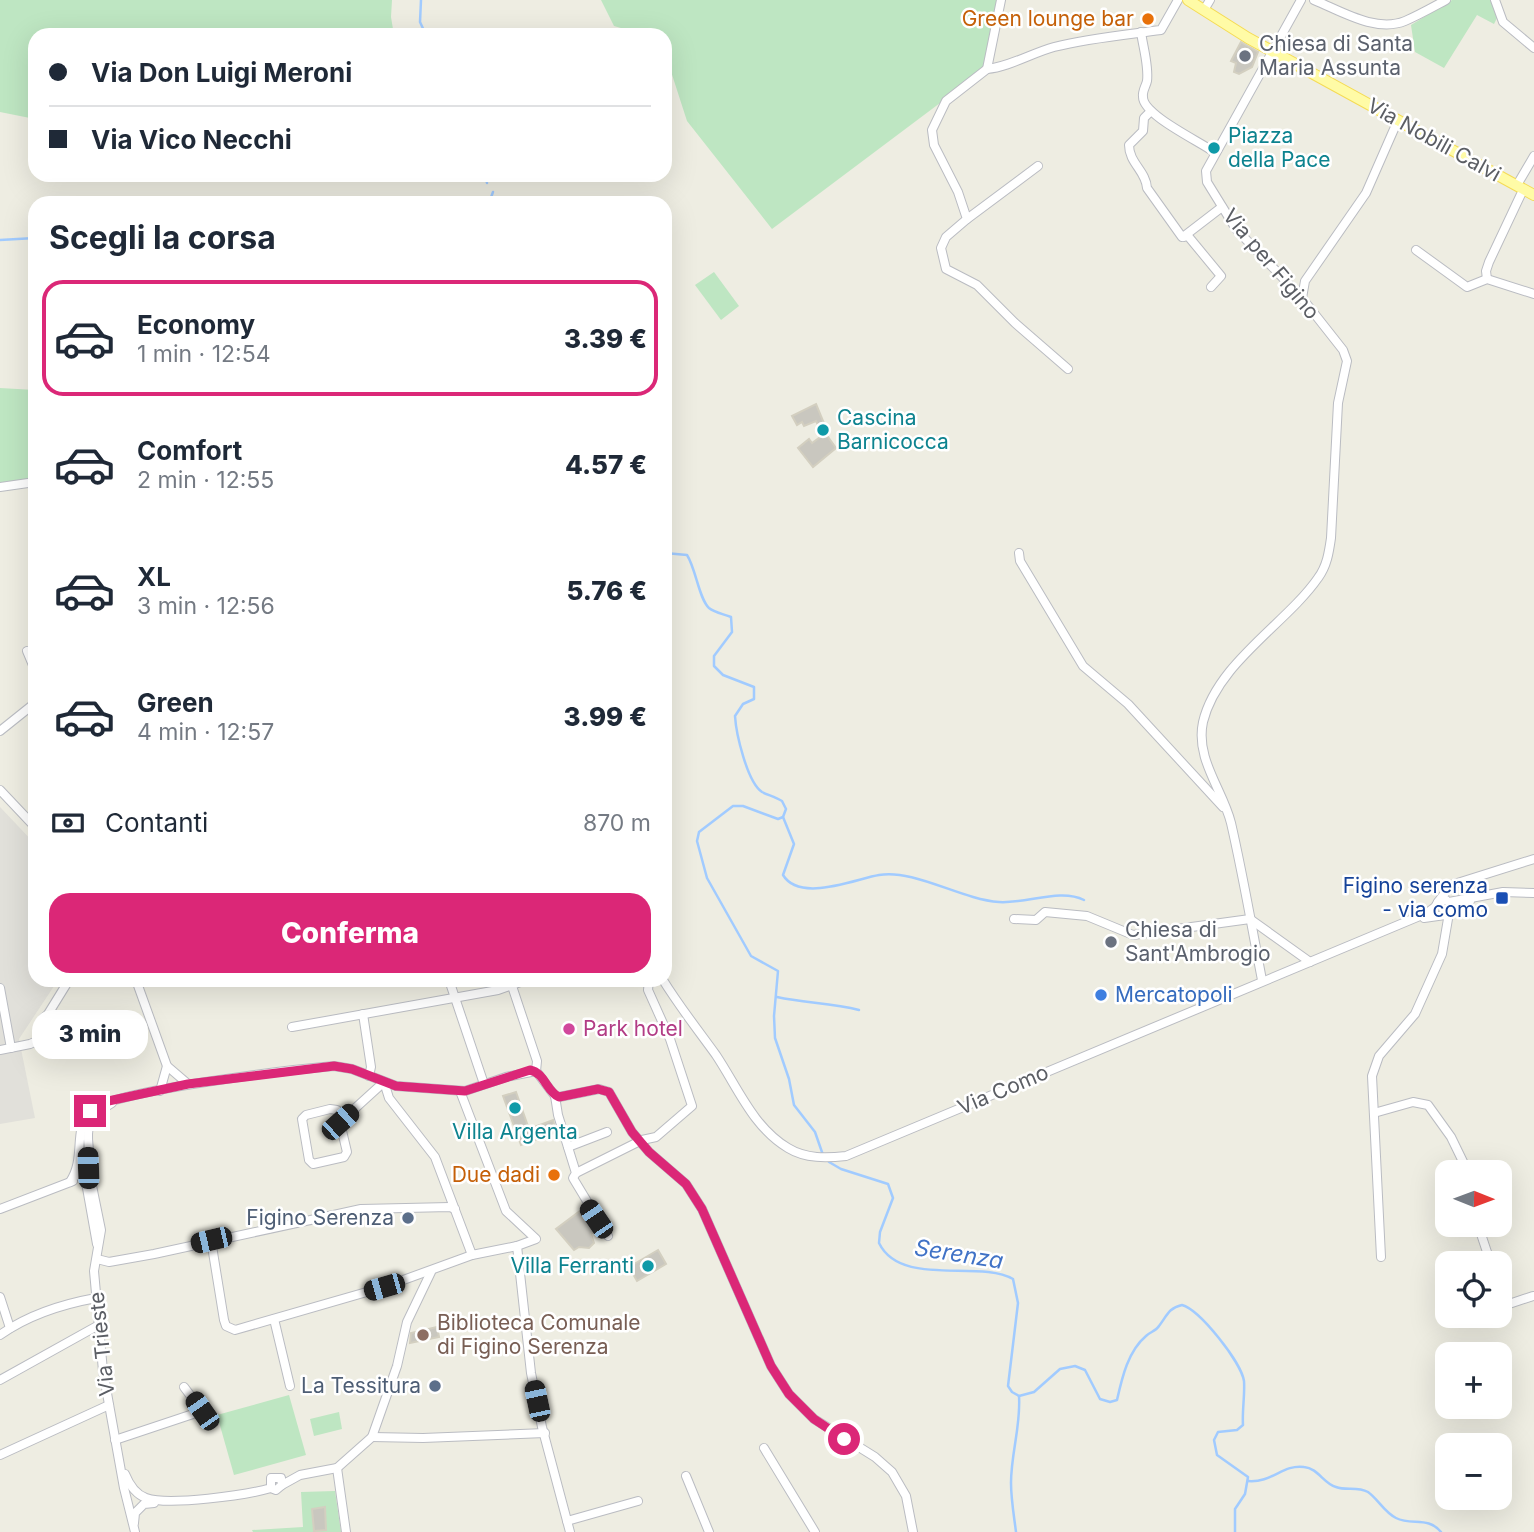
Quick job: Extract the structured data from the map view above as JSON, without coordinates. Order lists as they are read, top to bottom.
{
  "streets": {
    "main road": ["Via Nobili Calvi"],
    "street": ["Via per Figino", "Via Como", "Via Trieste"]
  },
  "crossings": [
    ["Via Nobili Calvi", "Via per Figino"]
  ],
  "water": ["Serenza"],
  "places": {
    "other": [
      "Green lounge bar",
      "Chiesa di Santa Maria Assunta",
      "Piazza della Pace",
      "Cascina Barnicocca",
      "Chiesa di Sant'Ambrogio",
      "Mercatopoli",
      "Park hotel",
      "Villa Argenta",
      "Due dadi",
      "Figino Serenza",
      "Villa Ferranti",
      "Biblioteca Comunale di Figino Serenza",
      "La Tessitura"
    ],
    "transit": ["Figino serenza - via como"]
  },
  "north": "right",
  "page": {
    "banner": ["Via Don Luigi Meroni", "Via Vico Necchi"],
    "heading": "Scegli la corsa",
    "list": [
      {
        "name": "Economy",
        "note": "1 min · 12:54",
        "value": "3.39 €"
      },
      {
        "name": "Comfort",
        "note": "2 min · 12:55",
        "value": "4.57 €"
      },
      {
        "name": "XL",
        "note": "3 min · 12:56",
        "value": "5.76 €"
      },
      {
        "name": "Green",
        "note": "4 min · 12:57",
        "value": "3.99 €"
      }
    ],
    "pay": ["Contanti", "870 m"],
    "buttons": "Conferma",
    "bubble": "3 min",
    "map_buttons": ["+", "−"]
  }
}
